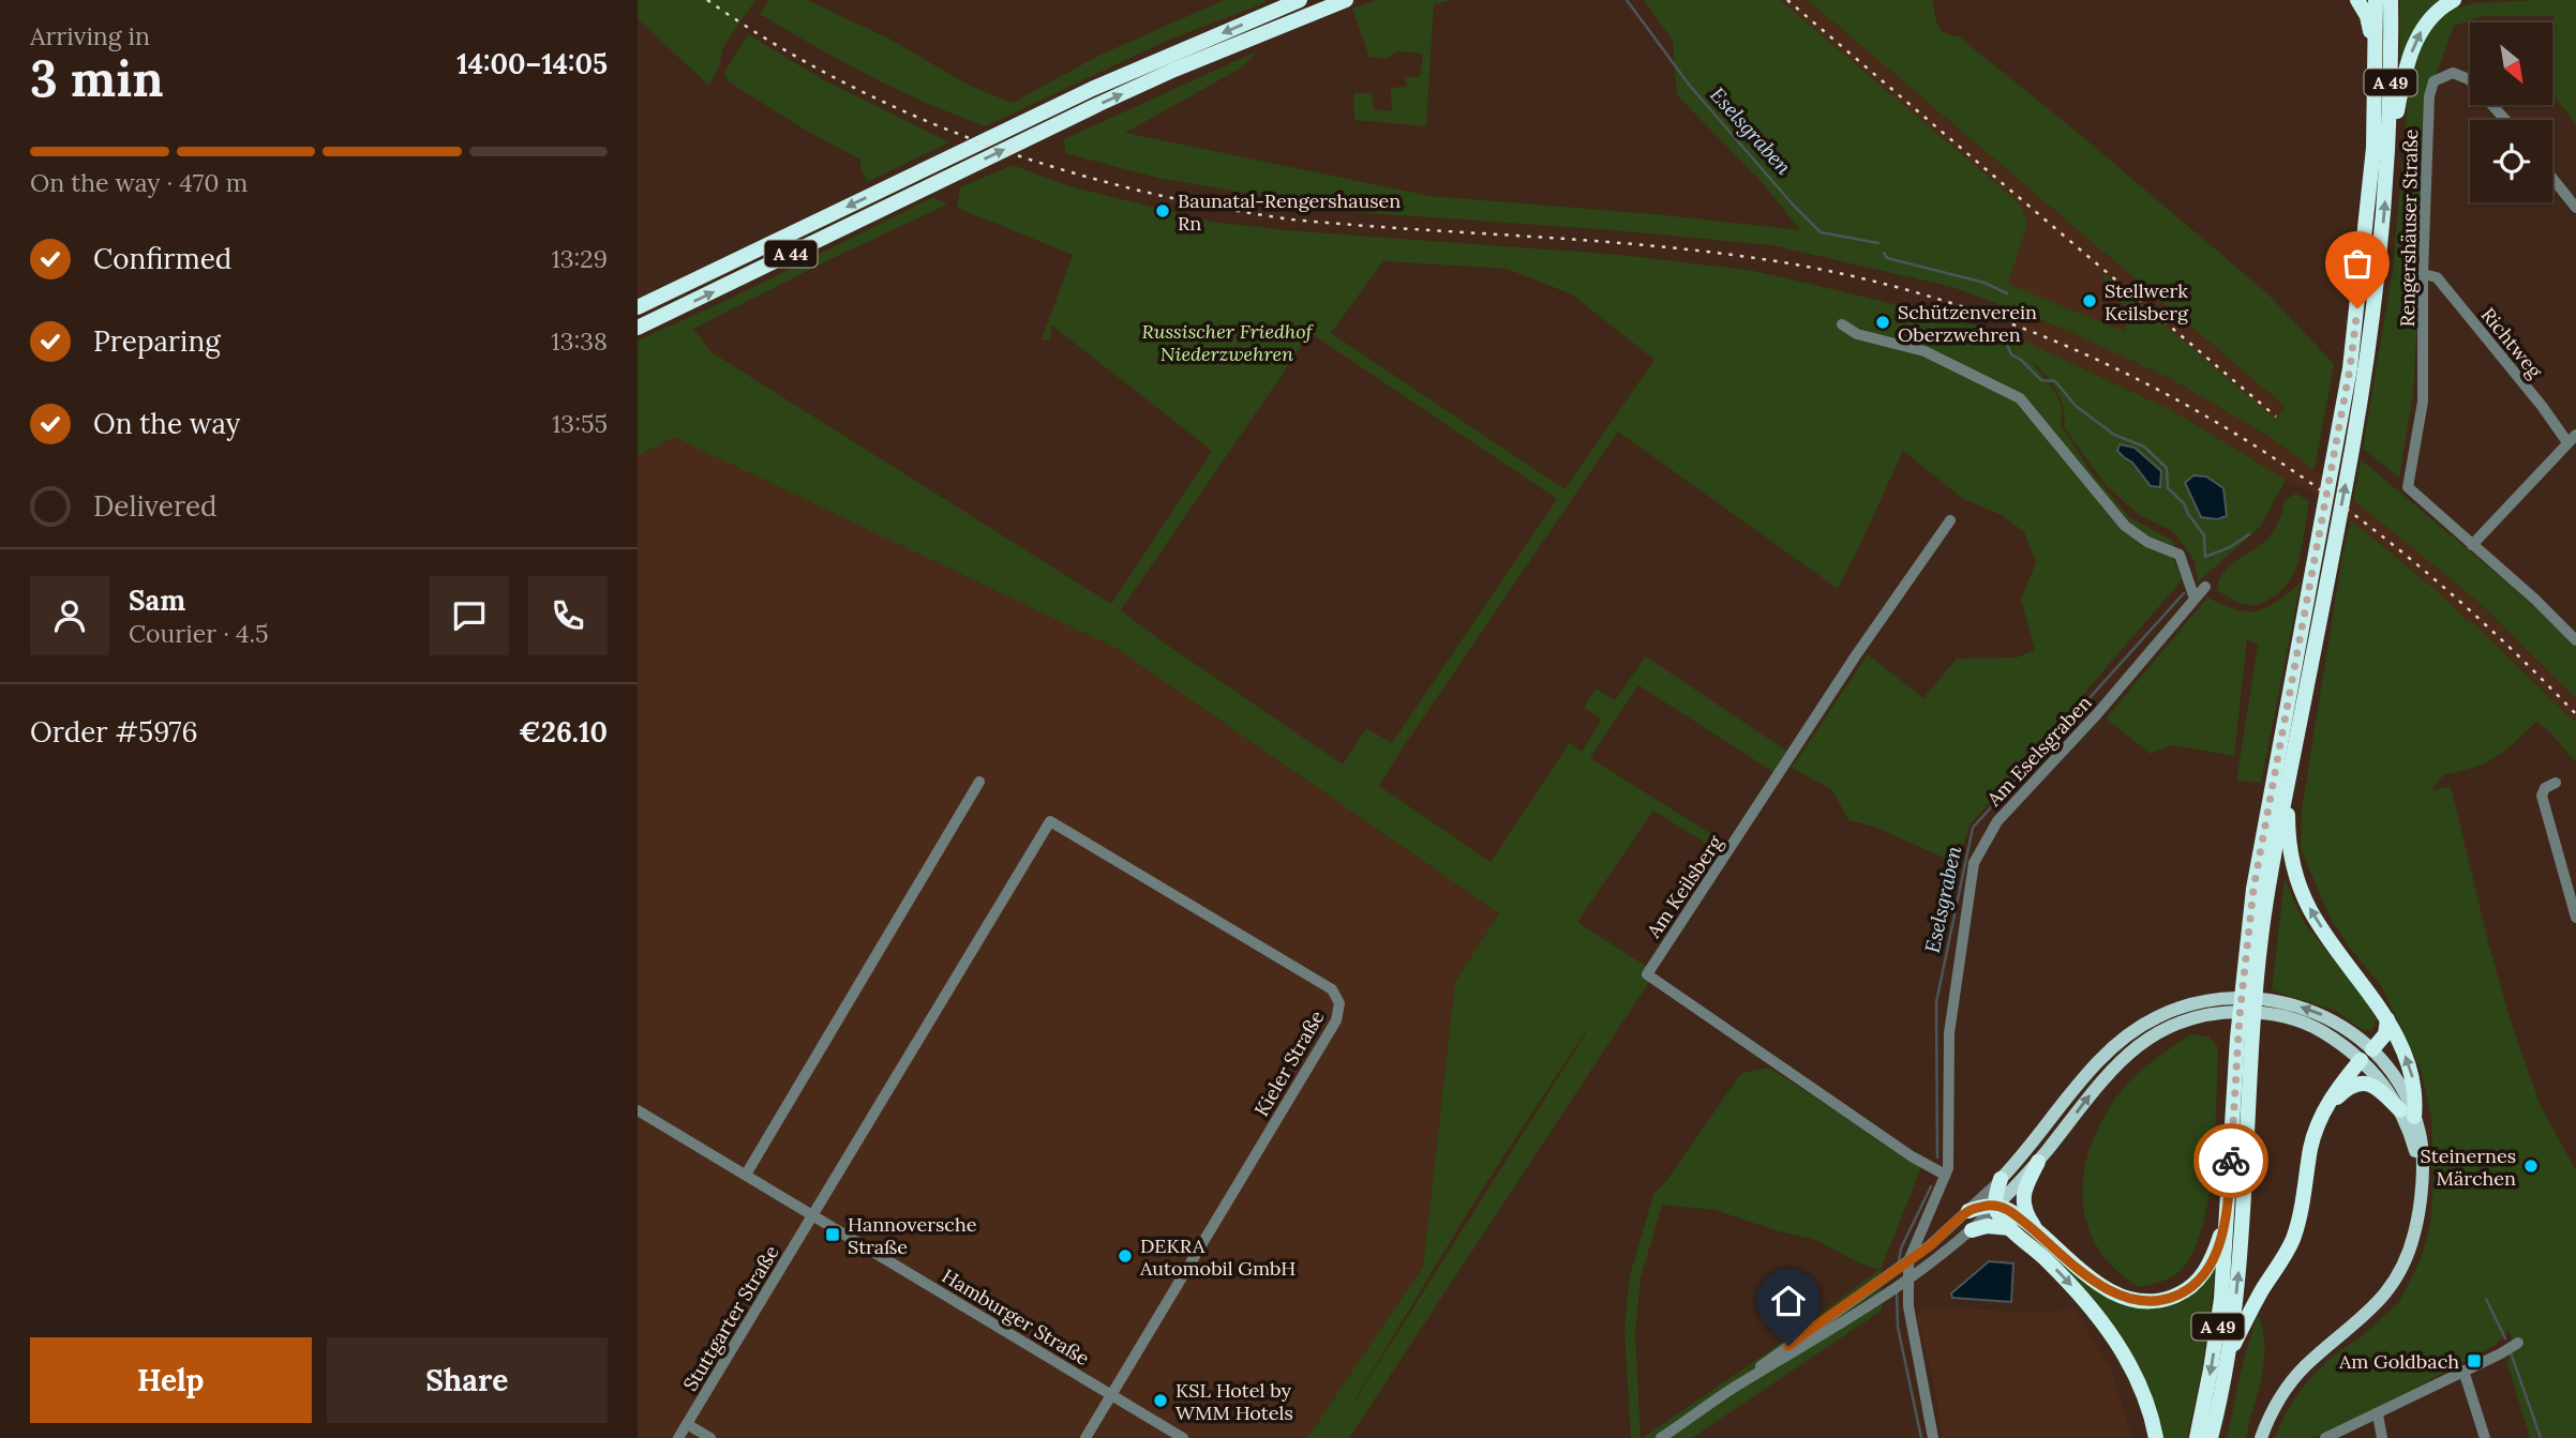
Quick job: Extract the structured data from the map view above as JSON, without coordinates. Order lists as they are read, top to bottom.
{
  "streets": {
    "highway": ["A 49", "A 44"],
    "street": [
      "Rengershäuser Straße",
      "Richtweg",
      "Am Eselsgraben",
      "Am Keilsberg",
      "Kieler Straße",
      "Hamburger Straße",
      "Stuttgarter Straße"
    ]
  },
  "crossings": [
    ["Rengershäuser Straße", "Richtweg"],
    ["Am Eselsgraben", "Am Keilsberg"],
    ["Kieler Straße", "Hamburger Straße"],
    ["Kieler Straße", "Stuttgarter Straße"],
    ["Hamburger Straße", "Stuttgarter Straße"]
  ],
  "water": ["Eselsgraben"],
  "parks": ["Russischer Friedhof Niederzwehren"],
  "places": {
    "other": [
      "Baunatal-Rengershausen Rn",
      "Stellwerk Keilsberg",
      "Schützenverein Oberzwehren",
      "Steinernes Märchen",
      "DEKRA Automobil GmbH",
      "KSL Hotel by WMM Hotels"
    ],
    "transit": ["Hannoversche Straße", "Am Goldbach"]
  },
  "north": "bottom right",
  "page": {
    "heading": ["3 min", "Arriving in", "14:00–14:05"],
    "panel": [
      "Sam",
      "Courier · 4.5",
      "Order #5976",
      "€26.10"
    ],
    "bar": "On the way · 470 m",
    "list": [
      ["Confirmed", "13:29"],
      ["Preparing", "13:38"],
      ["On the way", "13:55"],
      "Delivered"
    ],
    "buttons": ["Help", "Share"]
  }
}
